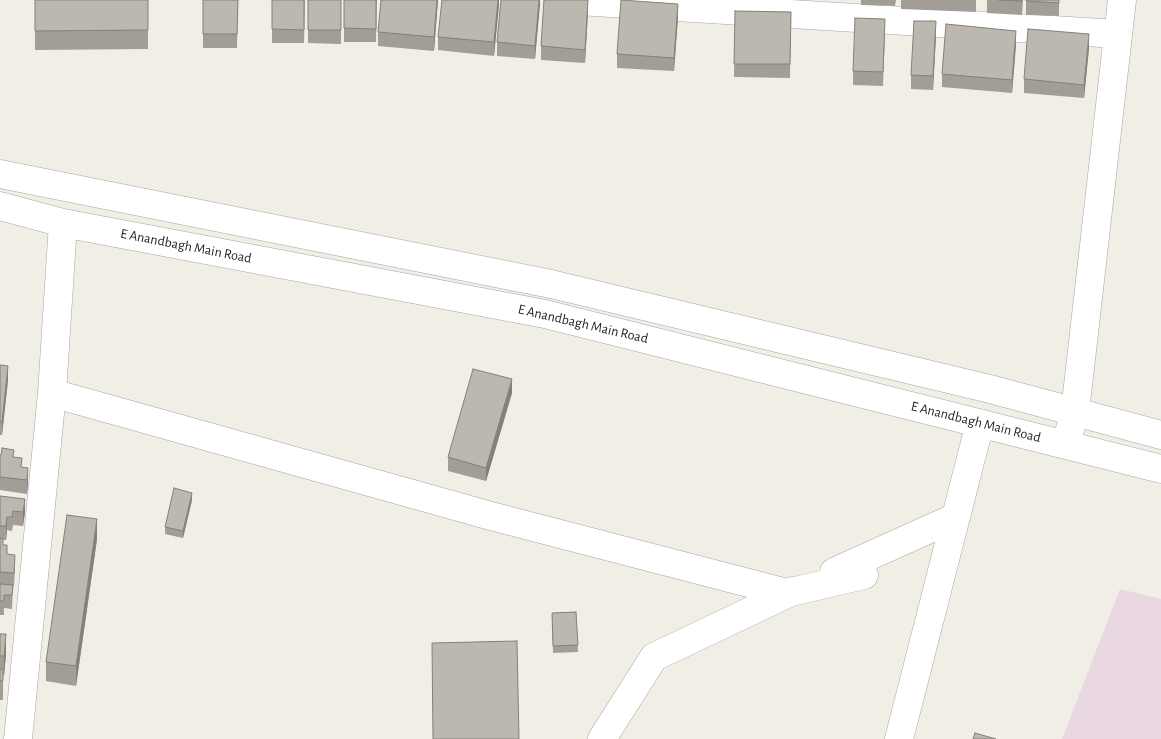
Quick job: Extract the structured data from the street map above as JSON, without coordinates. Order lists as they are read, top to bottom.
{
  "streets": {
    "street": ["E Anandbagh Main Road"]
  }
}
